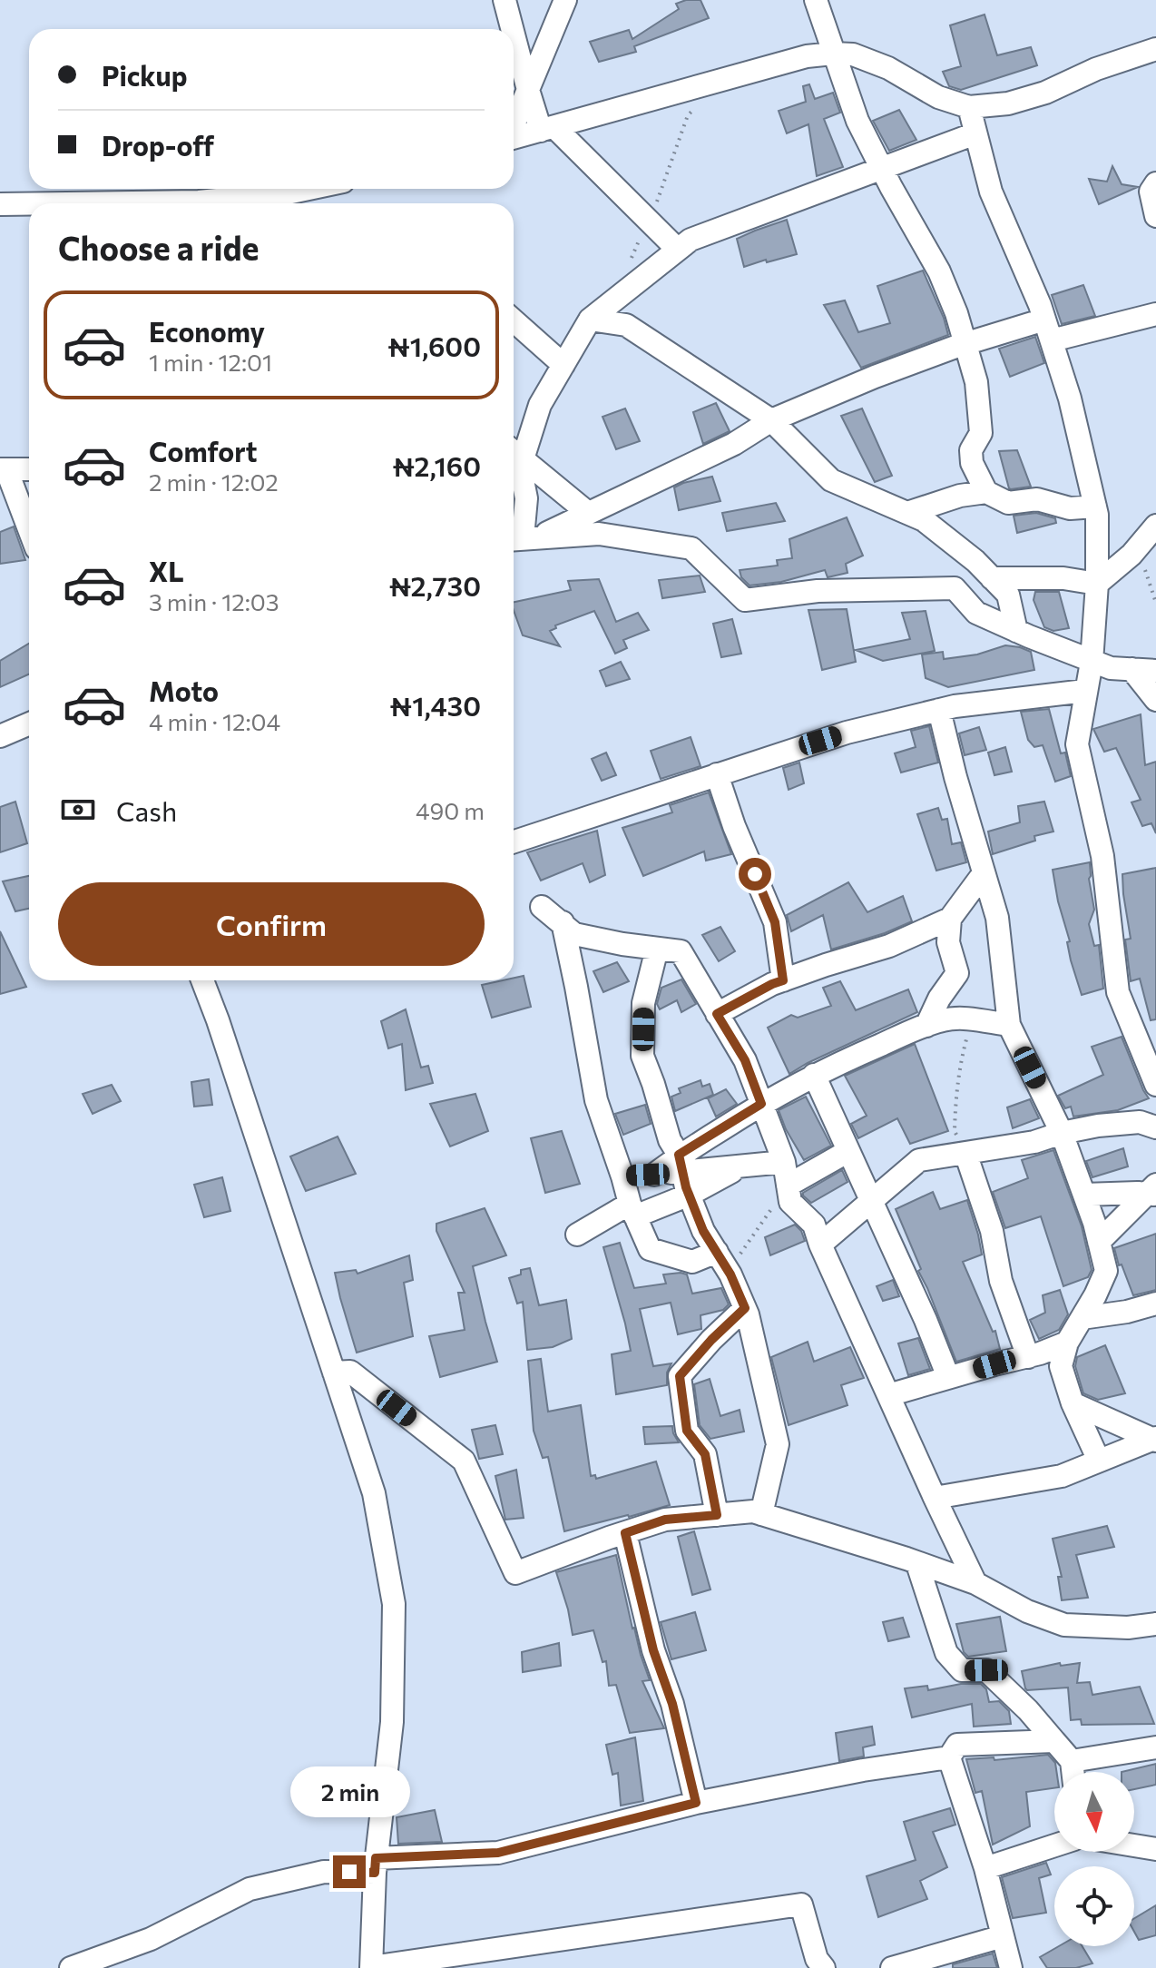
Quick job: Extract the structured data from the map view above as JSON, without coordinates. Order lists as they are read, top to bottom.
{
  "north": "bottom",
  "page": {
    "banner": ["Pickup", "Drop-off"],
    "heading": "Choose a ride",
    "list": [
      {
        "name": "Economy",
        "note": "1 min · 12:01",
        "value": "₦1,600"
      },
      {
        "name": "Comfort",
        "note": "2 min · 12:02",
        "value": "₦2,160"
      },
      {
        "name": "XL",
        "note": "3 min · 12:03",
        "value": "₦2,730"
      },
      {
        "name": "Moto",
        "note": "4 min · 12:04",
        "value": "₦1,430"
      }
    ],
    "pay": ["Cash", "490 m"],
    "buttons": "Confirm",
    "bubble": "2 min"
  }
}
